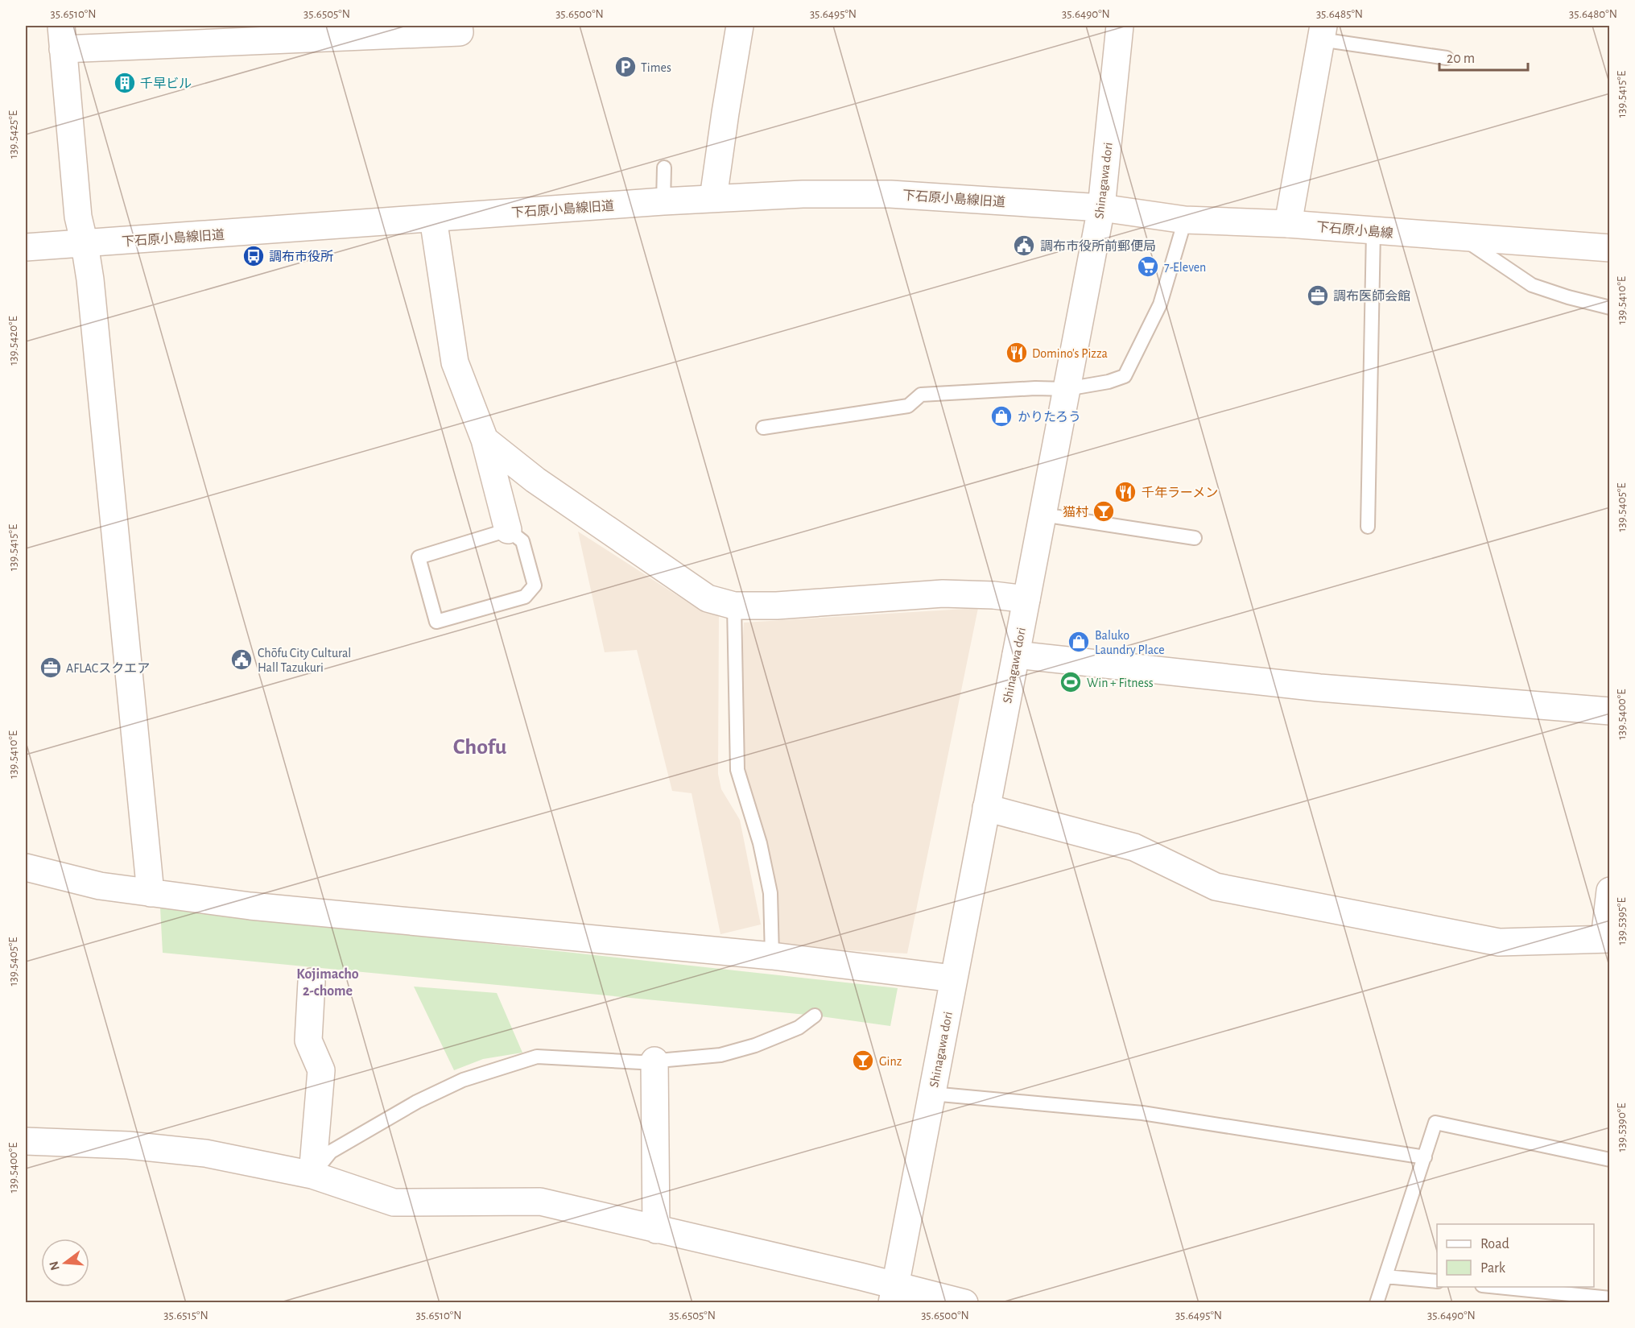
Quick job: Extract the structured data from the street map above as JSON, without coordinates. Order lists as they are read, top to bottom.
{
  "streets": {
    "street": ["Shinagawa dori", "下石原小島線旧道", "下石原小島線"]
  },
  "crossings": [
    ["Shinagawa dori", "下石原小島線旧道"],
    ["Shinagawa dori", "下石原小島線"],
    ["下石原小島線旧道", "下石原小島線"]
  ],
  "districts": ["Chofu", "Kojimacho 2-chome"],
  "places": {
    "parking": ["Times"],
    "building": ["千早ビル"],
    "public building": ["調布市役所前郵便局", "Chōfu City Cultural Hall Tazukuri"],
    "bus stop": ["調布市役所"],
    "supermarket": ["7-Eleven"],
    "office": ["調布医師会館", "AFLACスクエア"],
    "restaurant": ["Domino's Pizza", "千年ラーメン"],
    "shop": ["かりたろう", "Baluko Laundry Place"],
    "bar": ["猫村", "Ginz"],
    "sports": ["Win + Fitness"]
  },
  "legend": ["Road", "Park"],
  "scale_bar": "20 m",
  "north": "left",
  "coordinates": [
    "35.6510°N",
    "35.6505°N",
    "35.6500°N",
    "35.6495°N",
    "35.6490°N",
    "35.6485°N",
    "35.6480°N",
    "139.5415°E",
    "139.5425°E",
    "139.5410°E",
    "139.5420°E",
    "139.5405°E",
    "139.5400°E",
    "139.5395°E",
    "139.5390°E",
    "35.6515°N"
  ]
}
